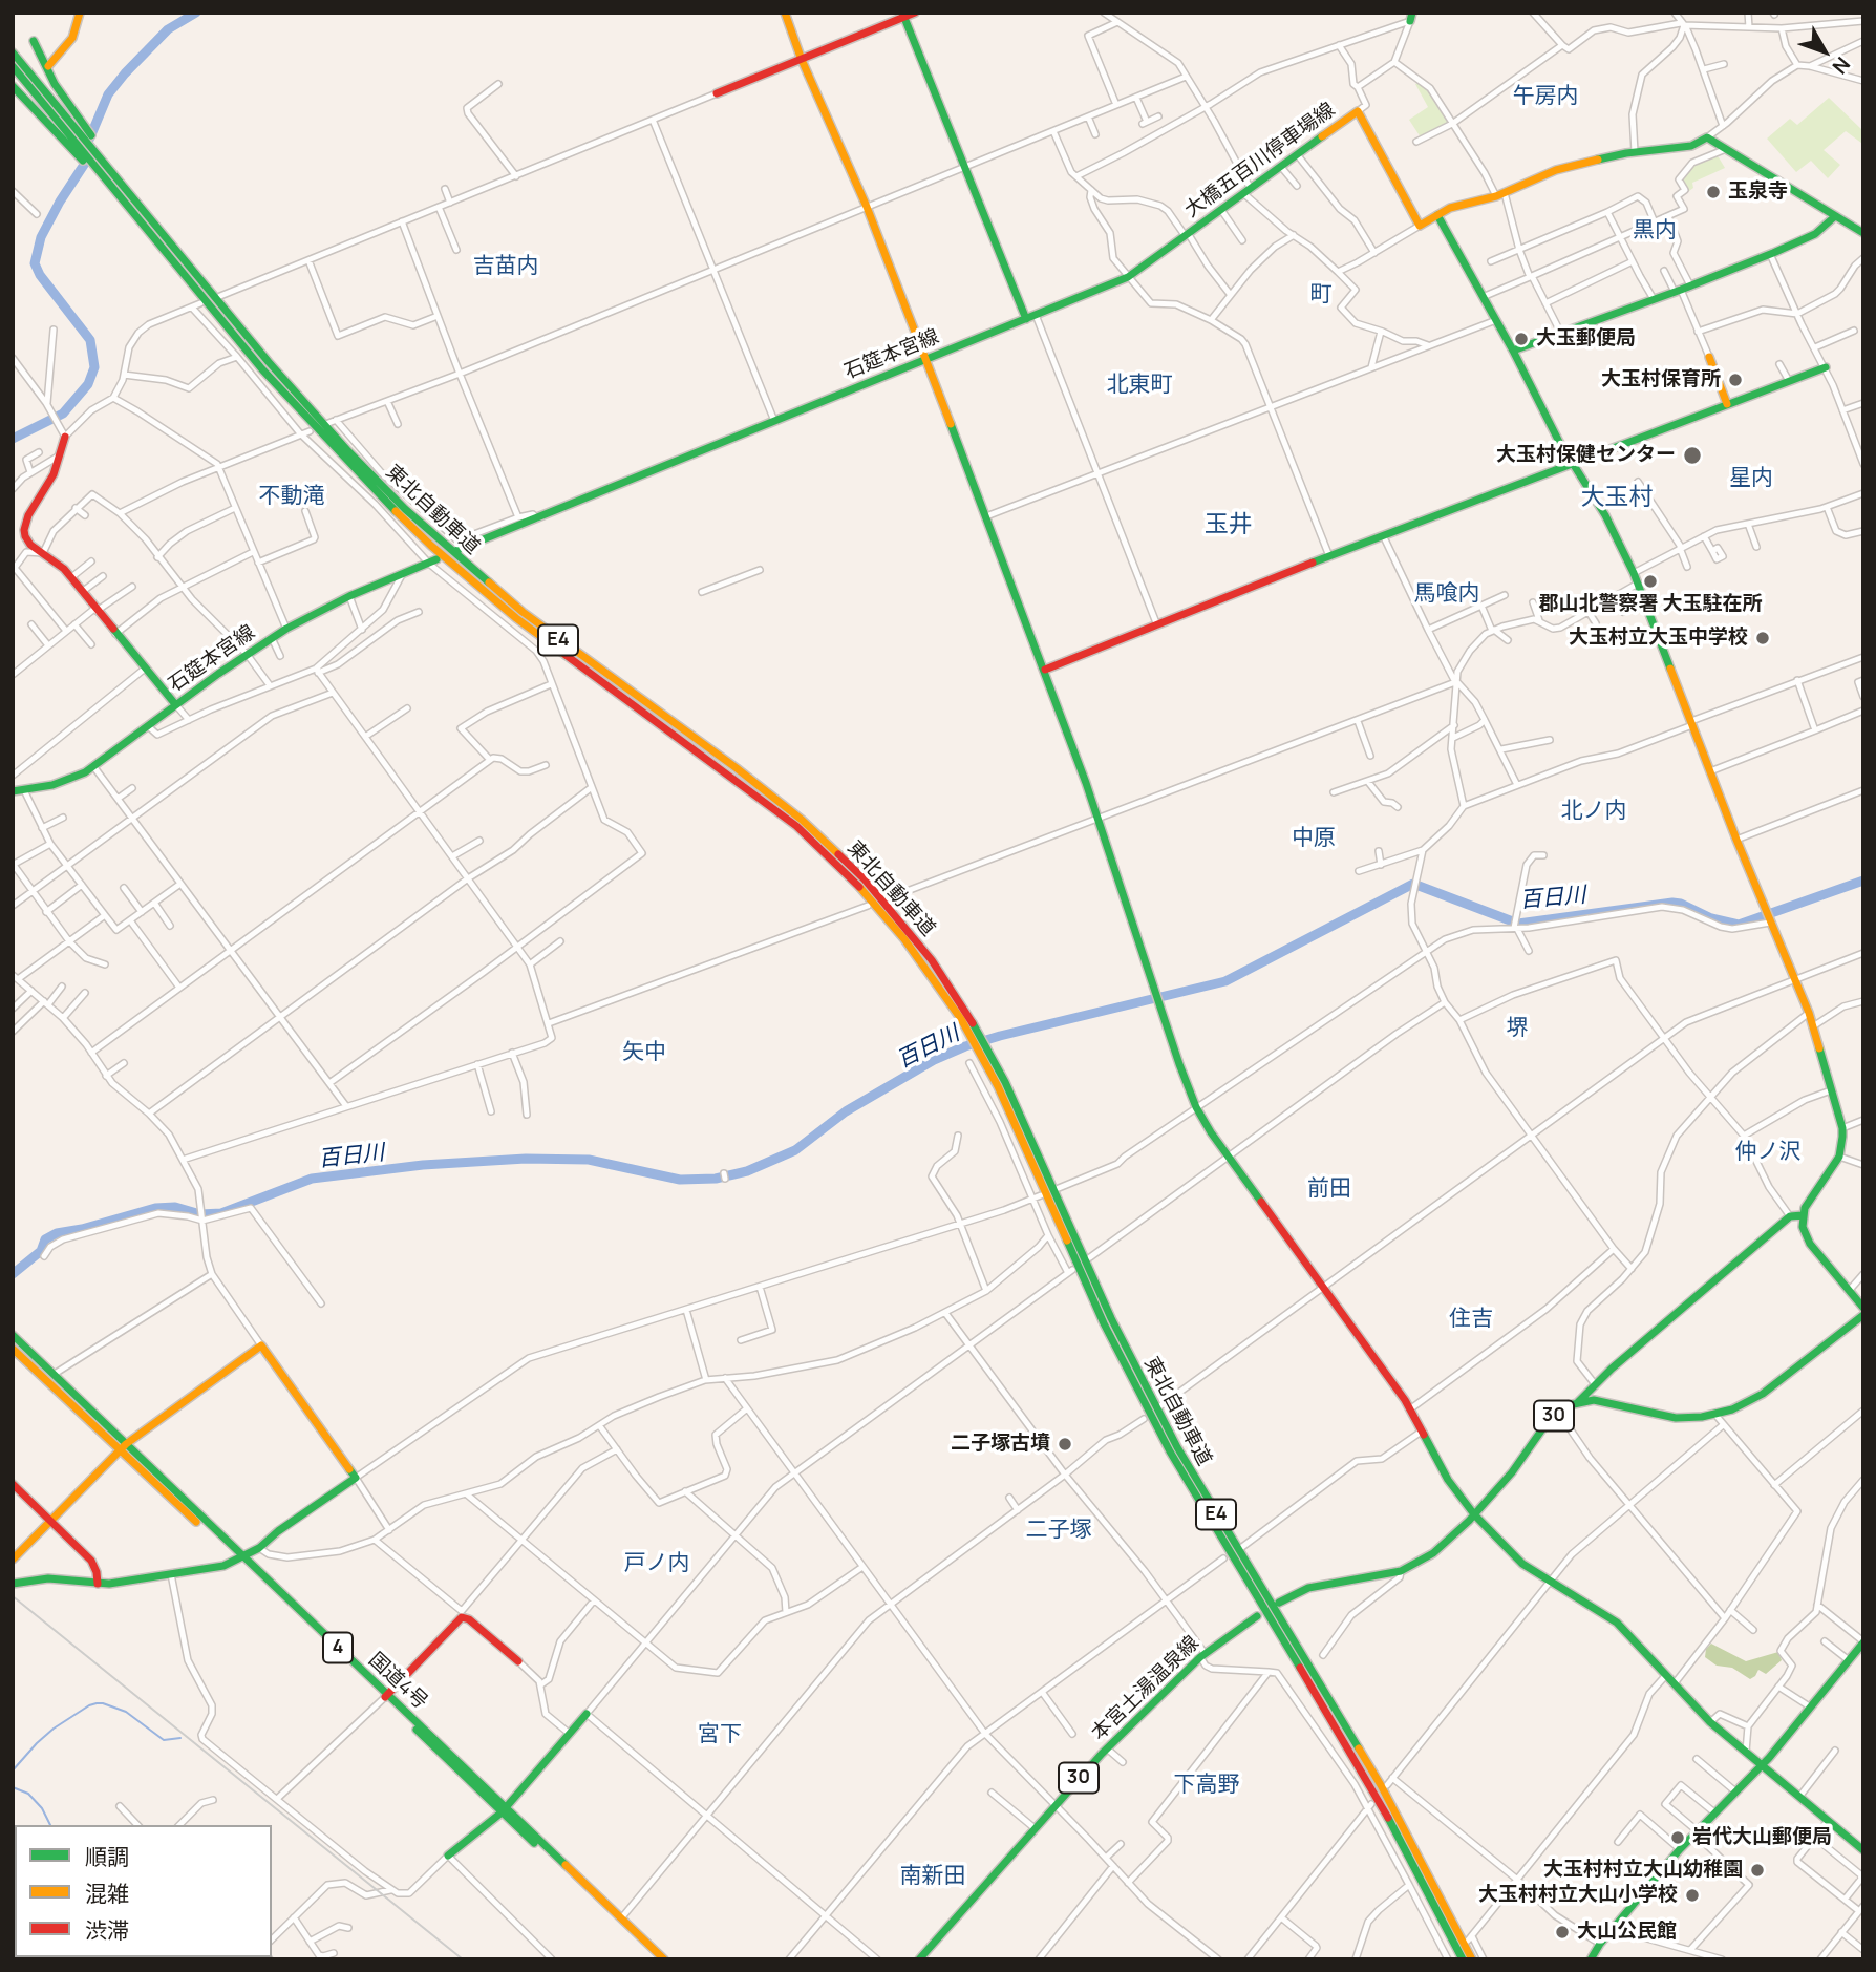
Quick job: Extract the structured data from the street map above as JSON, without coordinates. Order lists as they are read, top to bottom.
{
  "streets": {
    "main road": [
      "大橋五百川停車場線",
      "石筵本宮線",
      "東北自動車道",
      "E4",
      "30",
      "4",
      "国道4号",
      "本宮土湯温泉線"
    ]
  },
  "crossings": [
    ["大橋五百川停車場線", "石筵本宮線"]
  ],
  "districts": [
    "午房内",
    "黒内",
    "吉苗内",
    "町",
    "北東町",
    "星内",
    "不動滝",
    "大玉村",
    "玉井",
    "馬喰内",
    "北ノ内",
    "中原",
    "堺",
    "矢中",
    "仲ノ沢",
    "前田",
    "住吉",
    "二子塚",
    "戸ノ内",
    "宮下",
    "下高野",
    "南新田"
  ],
  "water": ["百日川"],
  "places": [
    "玉泉寺",
    "大玉郵便局",
    "大玉村保育所",
    "大玉村保健センター",
    "郡山北警察署 大玉駐在所",
    "大玉村立大玉中学校",
    "二子塚古墳",
    "岩代大山郵便局",
    "大玉村村立大山幼稚園",
    "大玉村村立大山小学校",
    "大山公民館"
  ],
  "legend": ["順調", "混雑", "渋滞"],
  "north": "bottom right"
}
